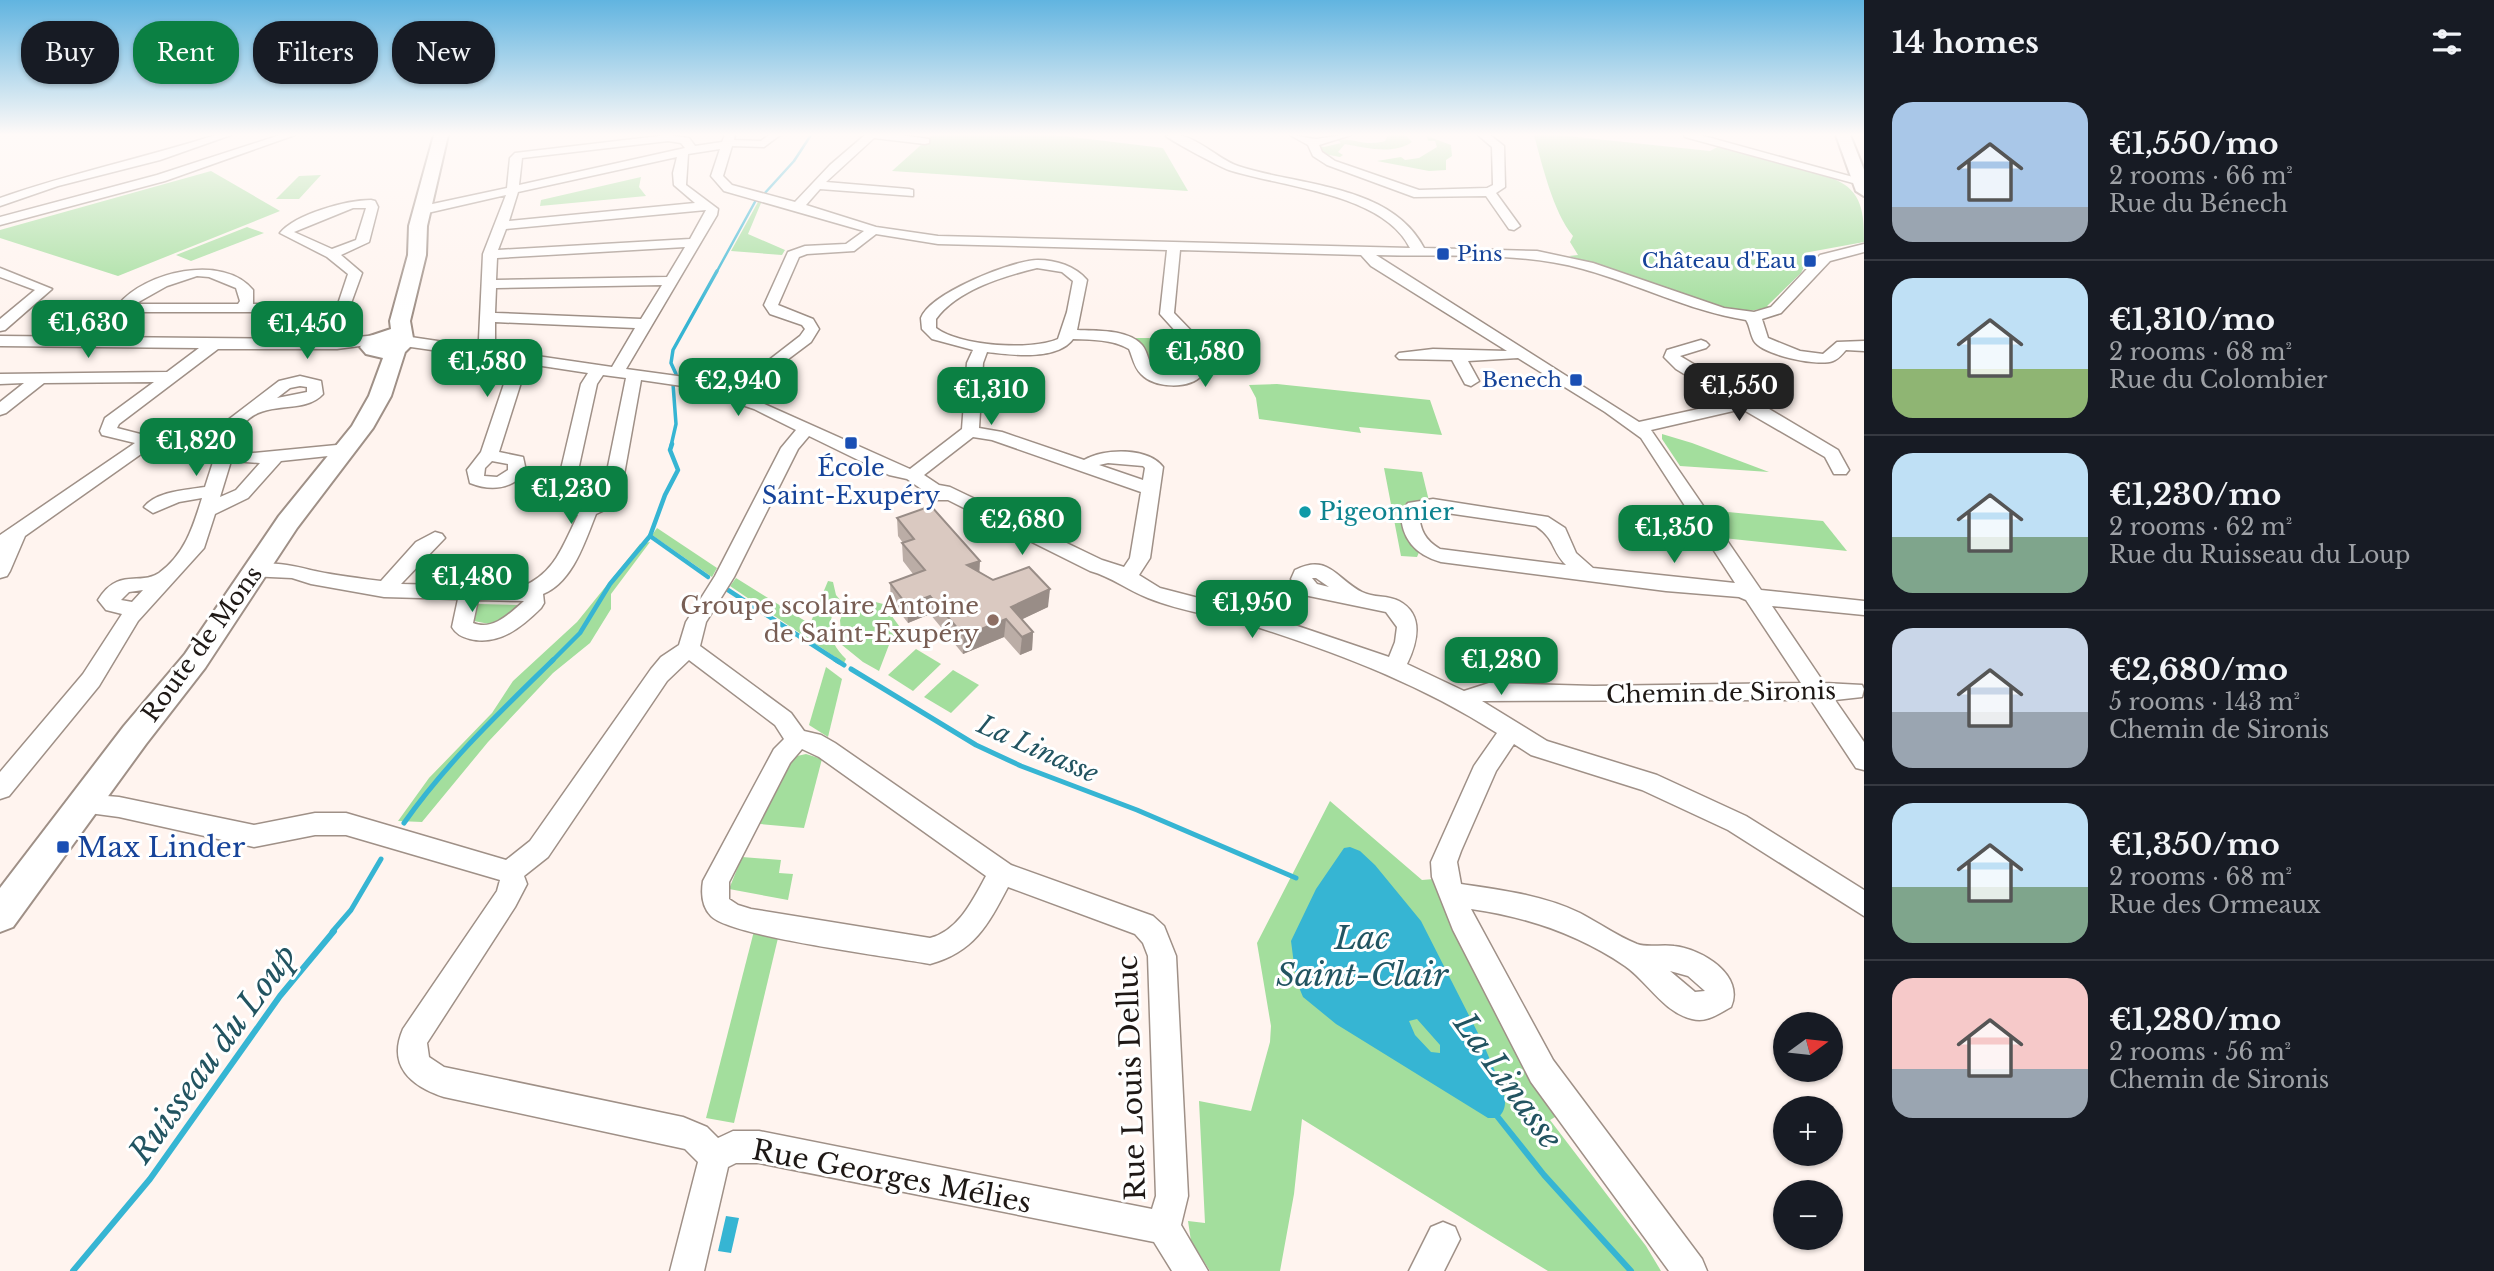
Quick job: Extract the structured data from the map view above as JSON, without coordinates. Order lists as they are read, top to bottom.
{
  "streets": {
    "main road": ["Route de Mons"],
    "street": ["Chemin de Sironis", "Rue Louis Delluc", "Rue Georges Mélies"]
  },
  "crossings": [
    ["Rue Louis Delluc", "Rue Georges Mélies"]
  ],
  "water": ["La Linasse", "Lac Saint-Clair", "Ruisseau du Loup"],
  "places": {
    "transit": [
      "Pins",
      "Château d'Eau",
      "Benech",
      "École Saint-Exupéry",
      "Max Linder"
    ],
    "other": ["Pigeonnier", "Groupe scolaire Antoine de Saint-Exupéry"]
  },
  "north": "right",
  "page": {
    "heading": "14 homes",
    "chip": [
      "Buy",
      "Rent",
      "Filters",
      "New"
    ],
    "list": [
      {
        "name": "€1,550/mo",
        "note": "2 rooms · 66 m² · Rue du Bénech"
      },
      {
        "name": "€1,310/mo",
        "note": "2 rooms · 68 m² · Rue du Colombier"
      },
      {
        "name": "€1,230/mo",
        "note": "2 rooms · 62 m² · Rue du Ruisseau du Loup"
      },
      {
        "name": "€2,680/mo",
        "note": "5 rooms · 143 m² · Chemin de Sironis"
      },
      {
        "name": "€1,350/mo",
        "note": "2 rooms · 68 m² · Rue des Ormeaux"
      },
      {
        "name": "€1,280/mo",
        "note": "2 rooms · 56 m² · Chemin de Sironis"
      }
    ],
    "price": [
      "€1,630",
      "€1,450",
      "€1,580",
      "€1,580",
      "€2,940",
      "€1,550",
      "€1,310",
      "€1,820",
      "€1,230",
      "€2,680",
      "€1,350",
      "€1,480",
      "€1,950",
      "€1,280"
    ],
    "map_buttons": ["+", "−"]
  }
}
